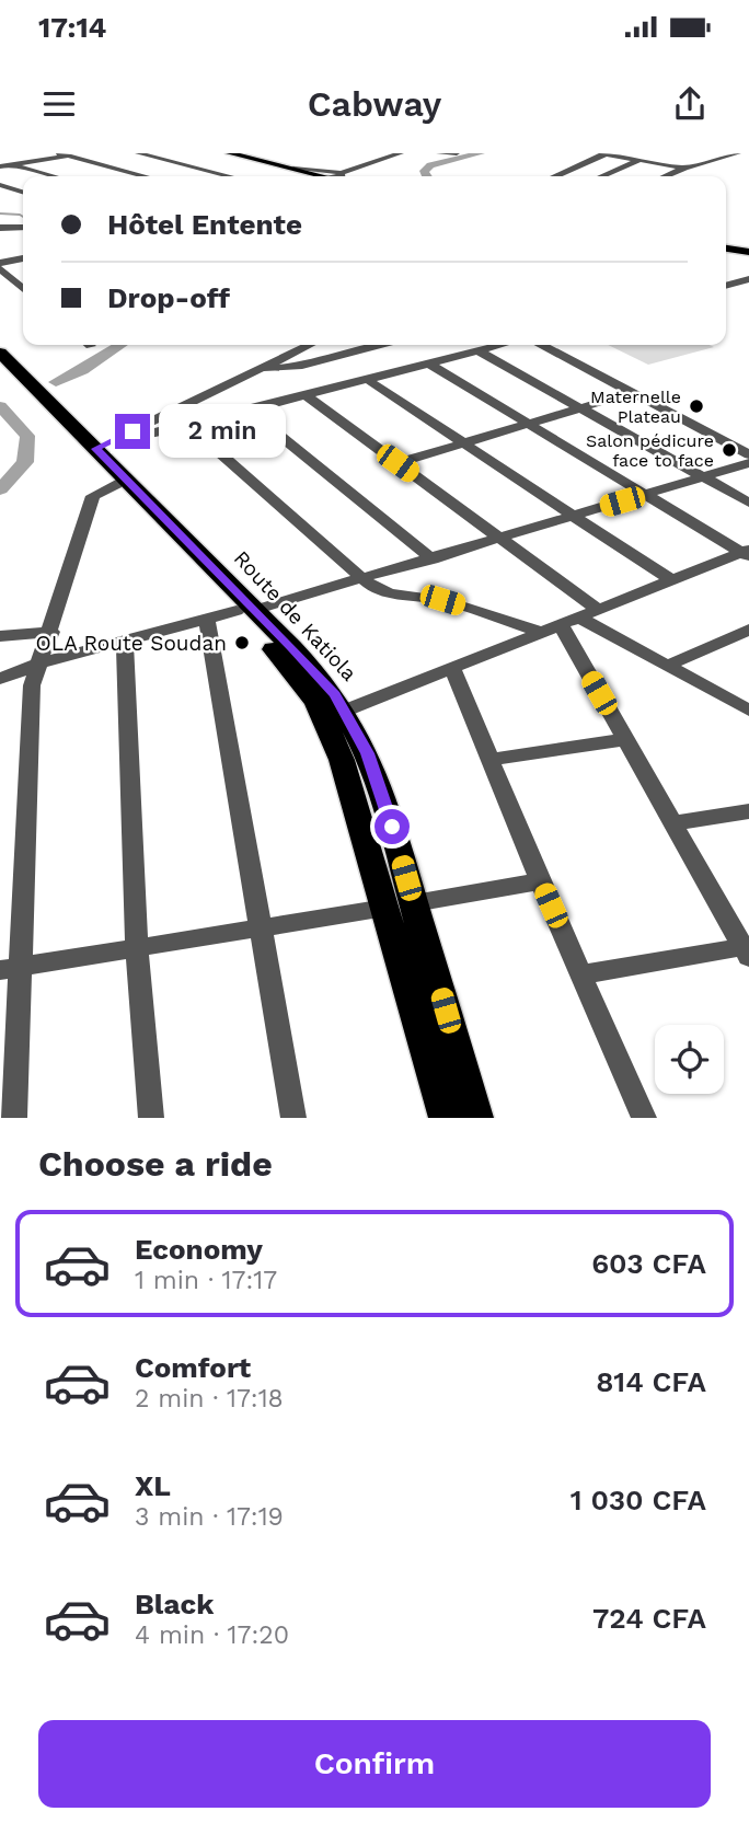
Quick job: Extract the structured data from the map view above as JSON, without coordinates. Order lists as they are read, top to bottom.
{
  "streets": {
    "highway": ["Route de Katiola"]
  },
  "places": ["Maternelle Plateau", "Salon pédicure face to face", "OLA Route Soudan"],
  "page": {
    "status": "17:14",
    "header": "Cabway",
    "banner": ["Hôtel Entente", "Drop-off"],
    "bubble": "2 min",
    "heading": "Choose a ride",
    "list": [
      {
        "name": "Economy",
        "note": "1 min · 17:17",
        "value": "603 CFA"
      },
      {
        "name": "Comfort",
        "note": "2 min · 17:18",
        "value": "814 CFA"
      },
      {
        "name": "XL",
        "note": "3 min · 17:19",
        "value": "1 030 CFA"
      },
      {
        "name": "Black",
        "note": "4 min · 17:20",
        "value": "724 CFA"
      }
    ],
    "buttons": "Confirm"
  }
}
